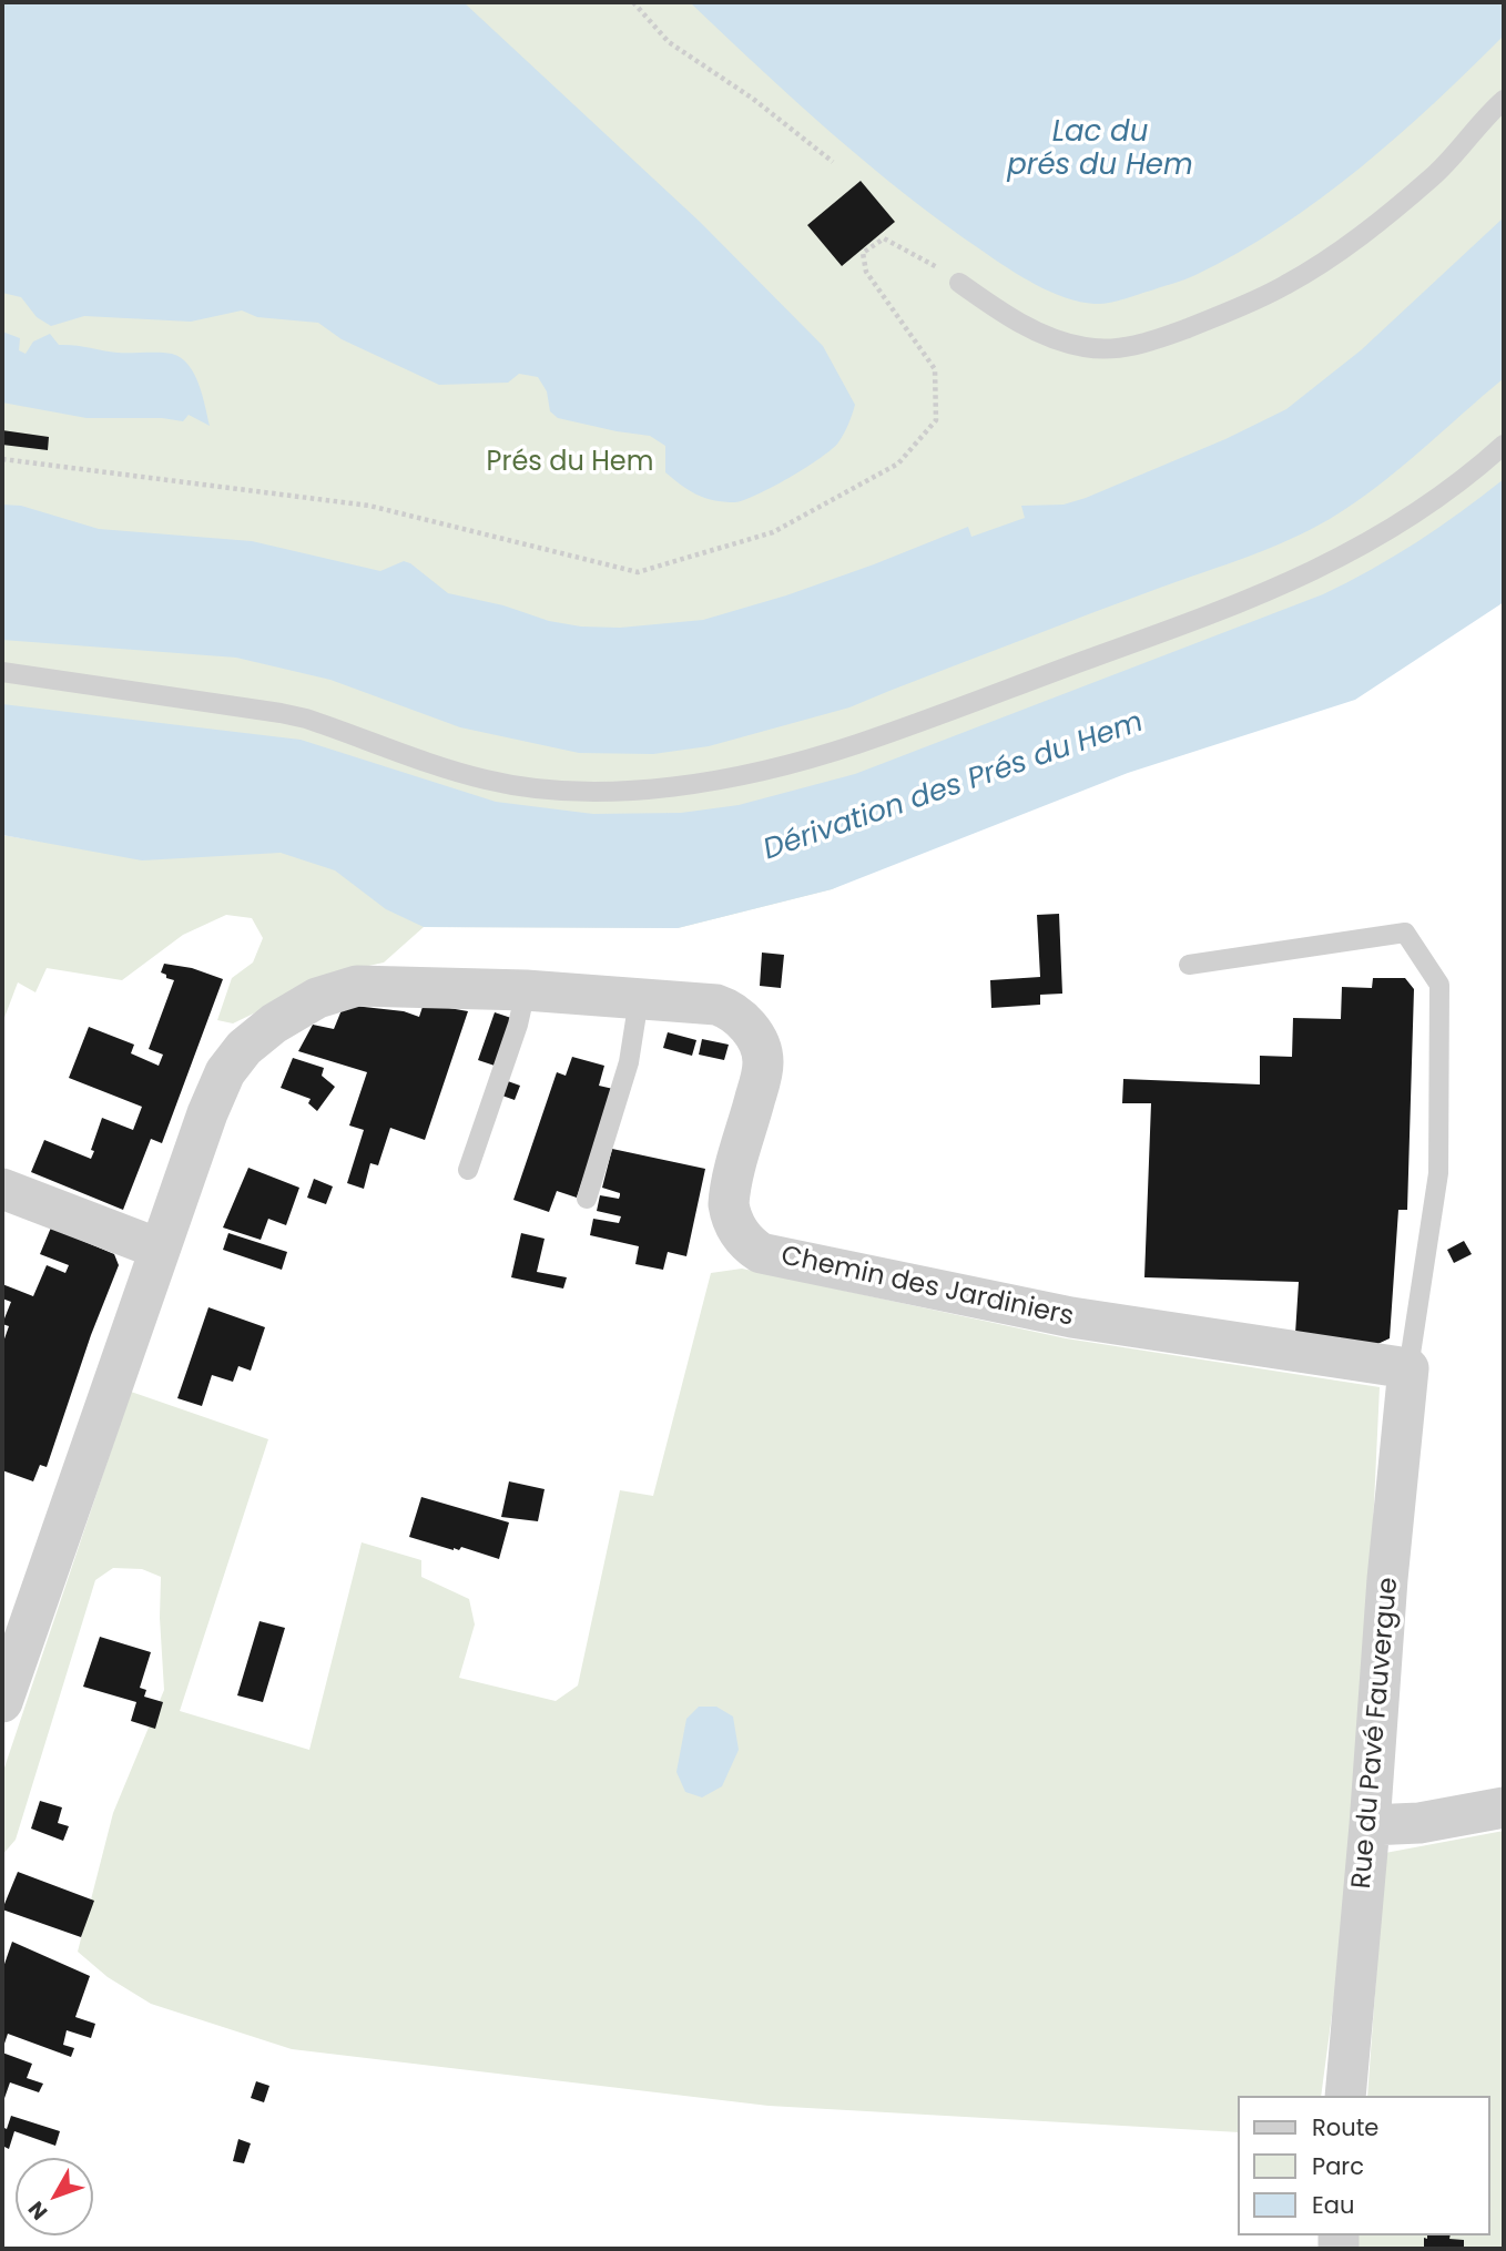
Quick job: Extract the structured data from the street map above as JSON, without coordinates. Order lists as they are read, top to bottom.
{
  "streets": {
    "street": ["Chemin des Jardiniers", "Rue du Pavé Fauvergue"]
  },
  "crossings": [
    ["Chemin des Jardiniers", "Rue du Pavé Fauvergue"]
  ],
  "water": ["Lac du prés du Hem", "Dérivation des Prés du Hem"],
  "parks": ["Prés du Hem"],
  "legend": ["Route", "Parc", "Eau"],
  "north": "bottom left"
}
